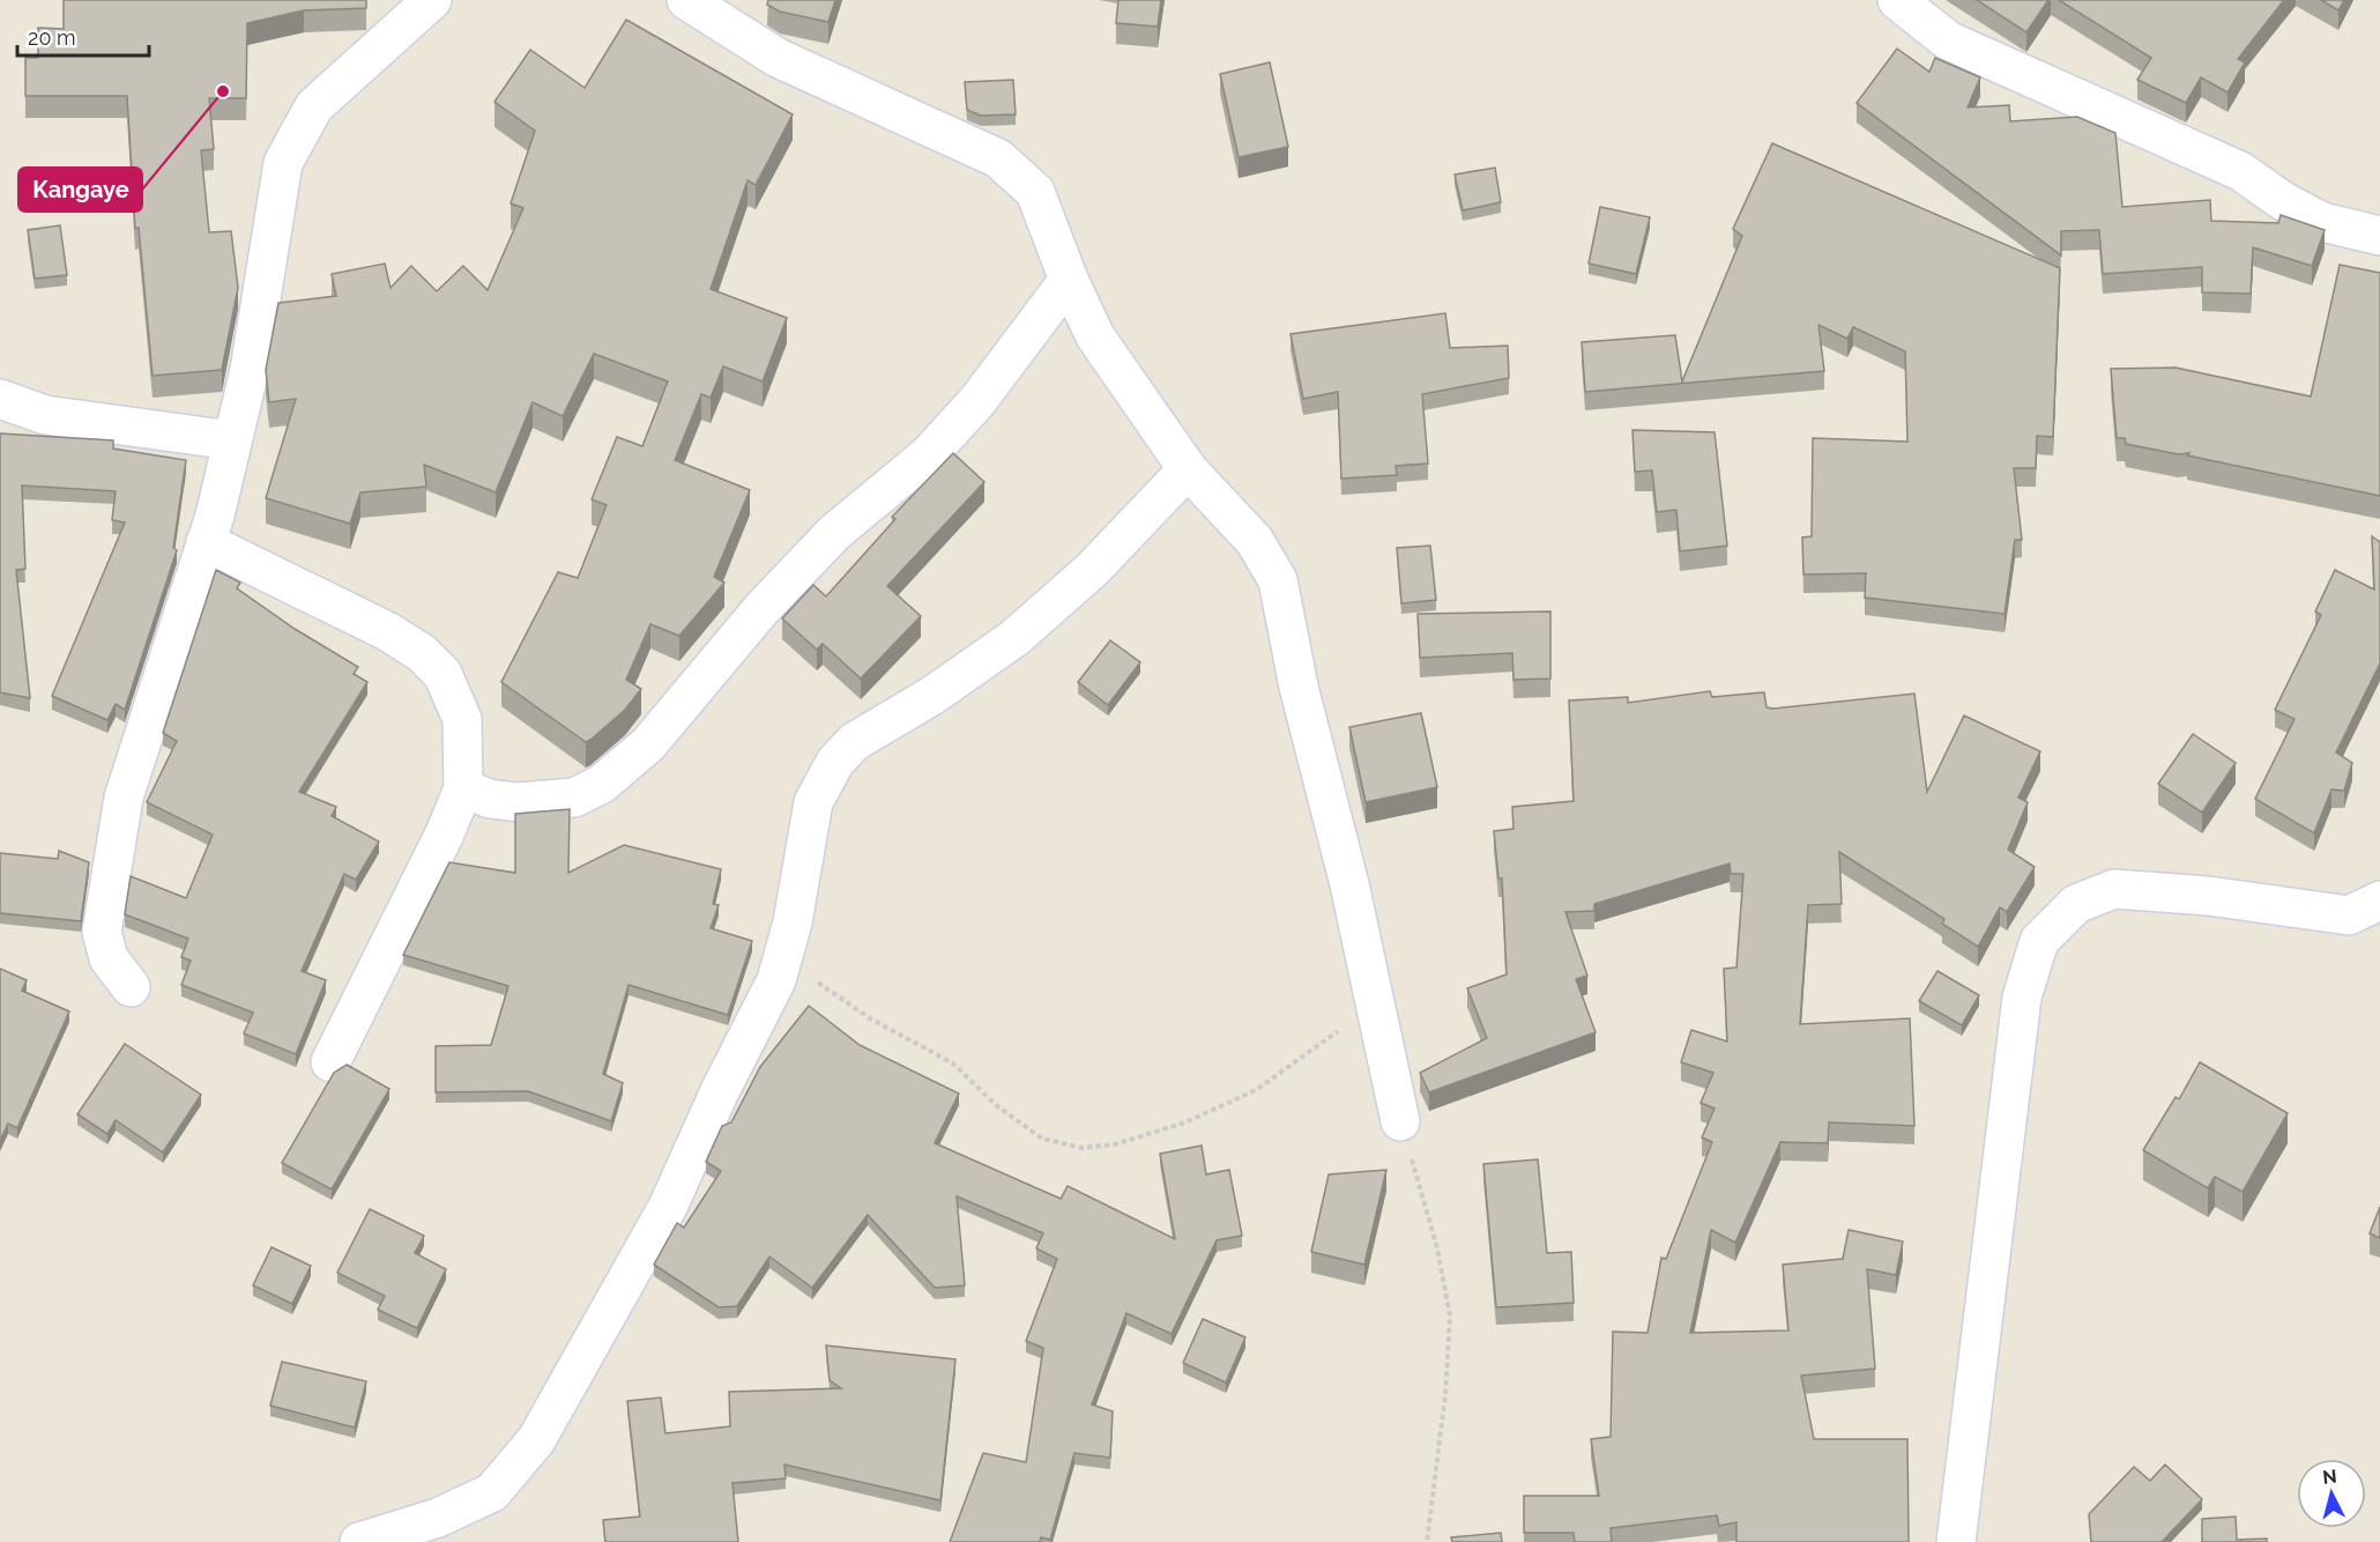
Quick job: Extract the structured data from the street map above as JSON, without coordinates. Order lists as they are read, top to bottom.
{
  "places": ["Kangaye"],
  "scale_bar": "20 m",
  "north": "top"
}
